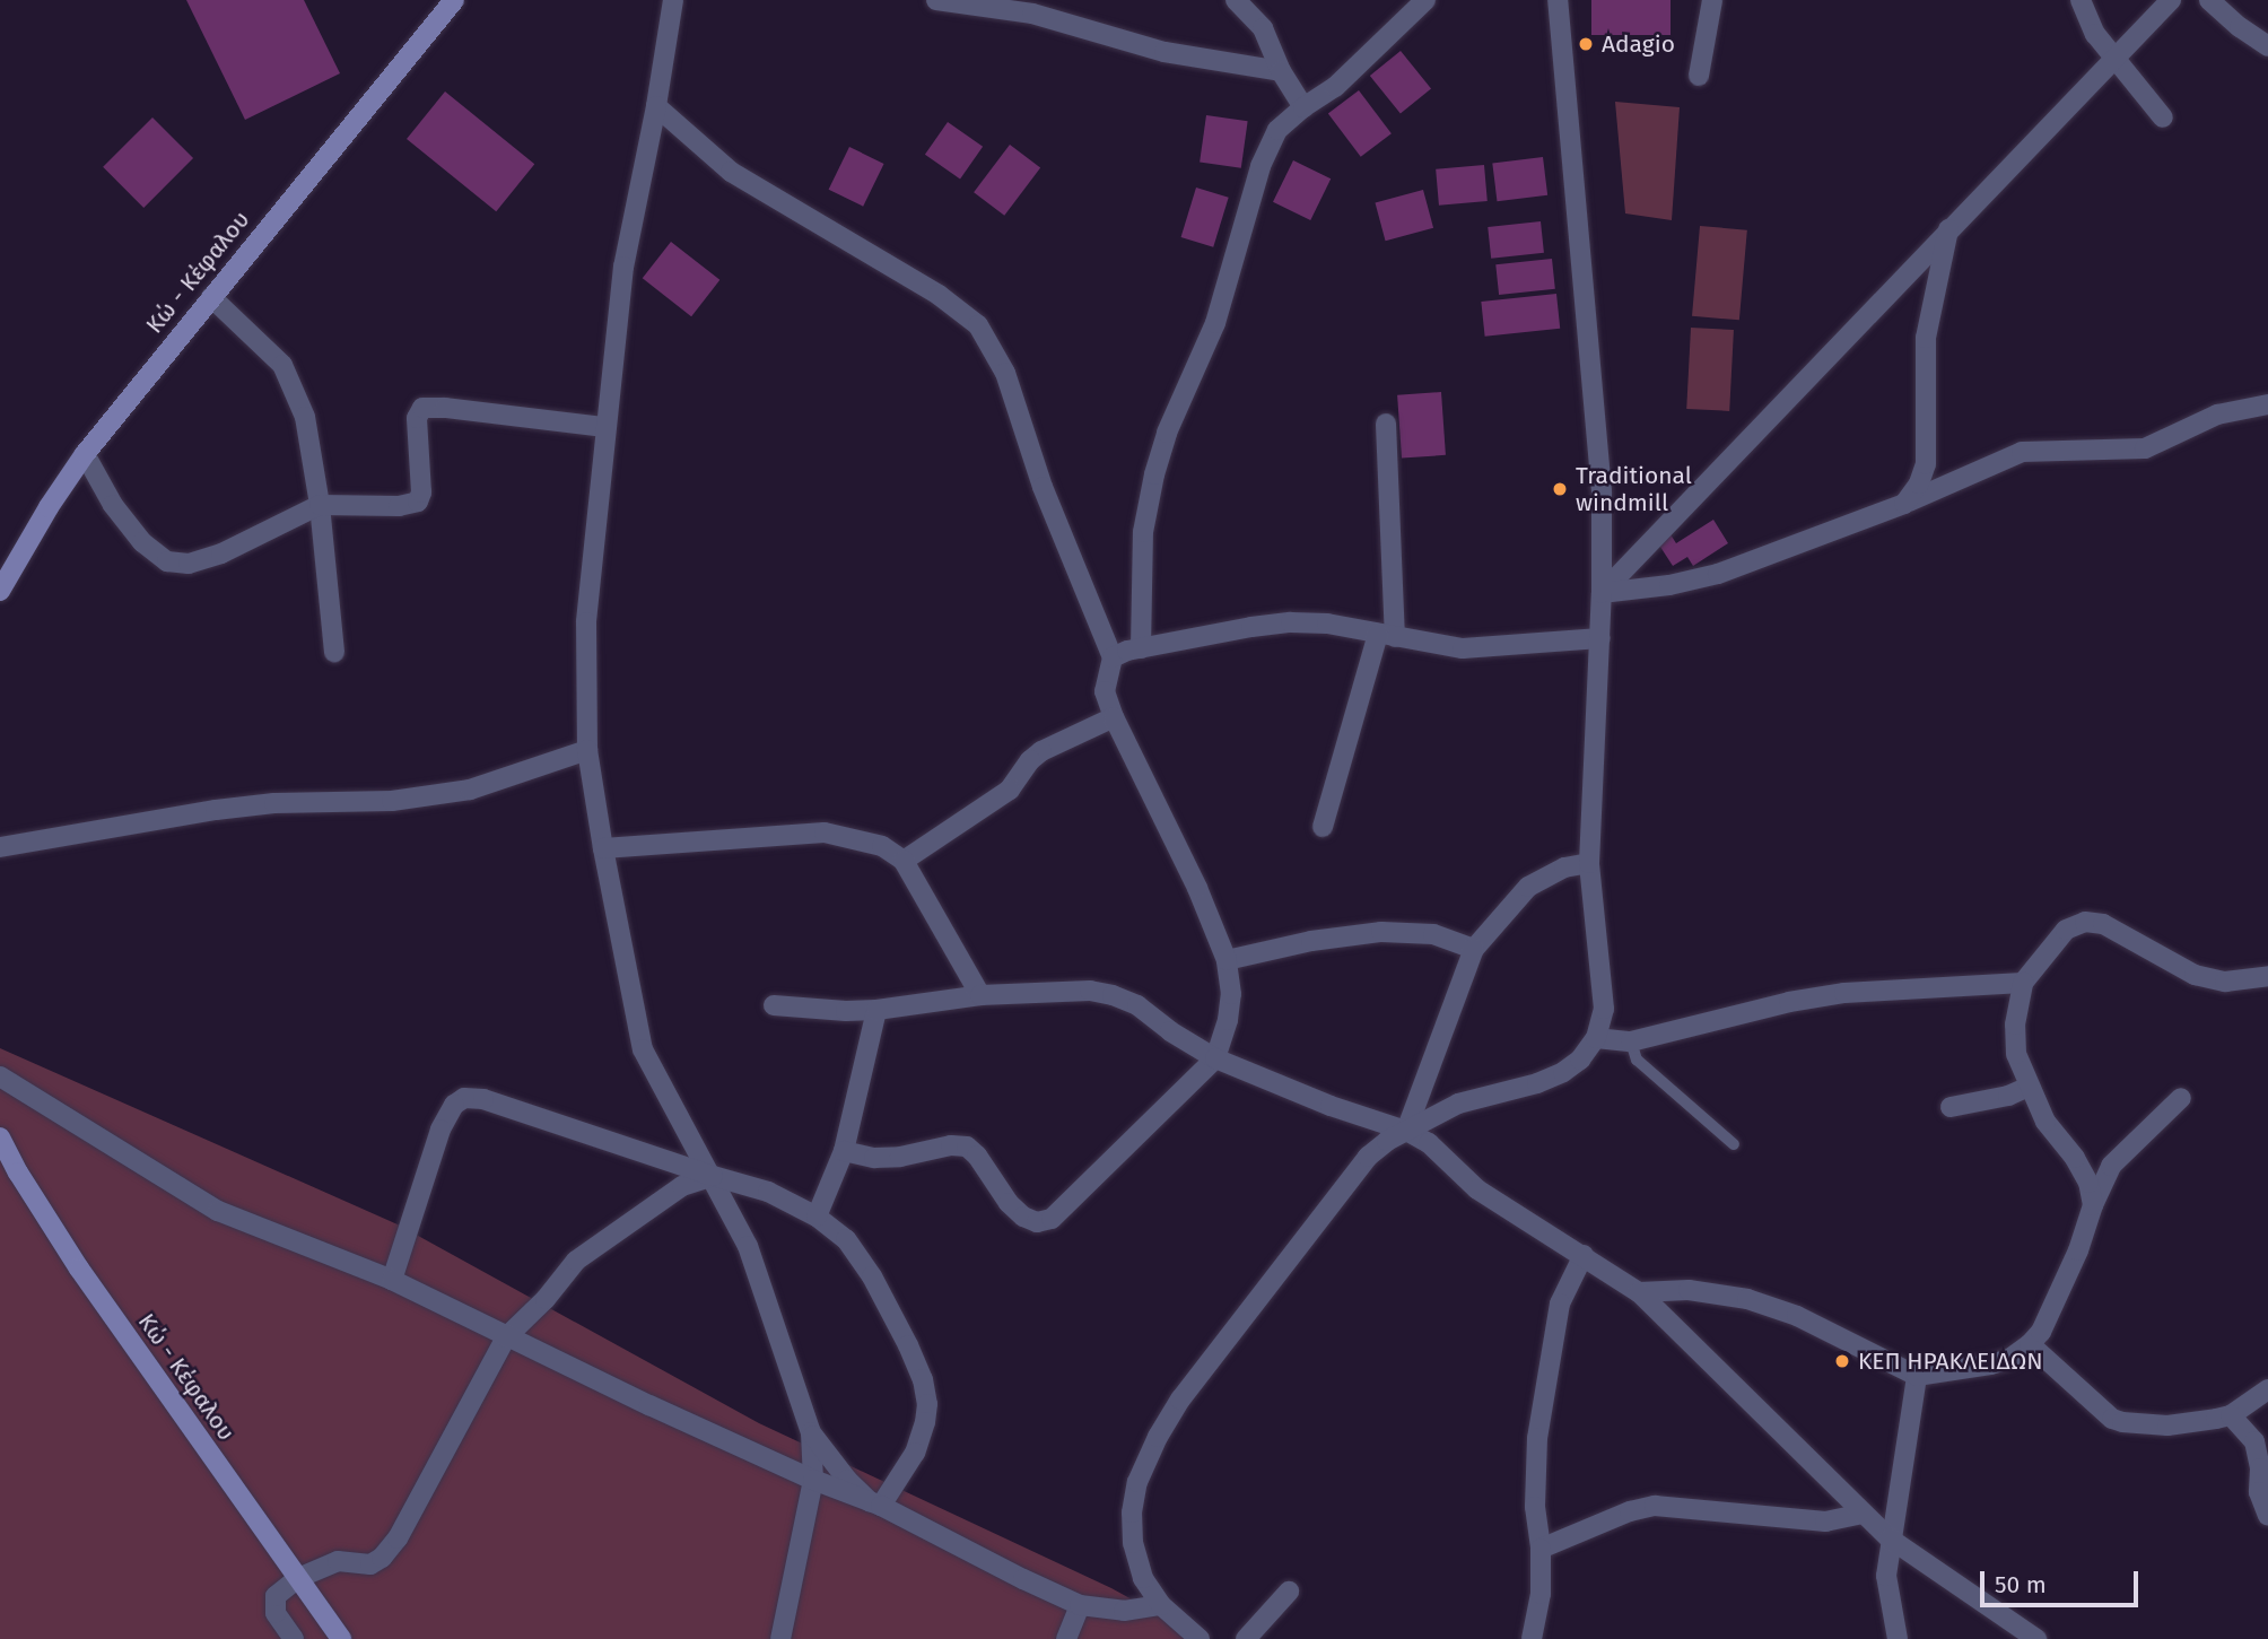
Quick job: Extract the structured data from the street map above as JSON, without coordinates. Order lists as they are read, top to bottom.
{
  "streets": {
    "main road": ["Κώ - Κέφαλου"]
  },
  "places": ["Adagio", "Traditional windmill", "ΚΕΠ ΗΡΑΚΛΕΙΔΩΝ"],
  "scale_bar": "50 m"
}
